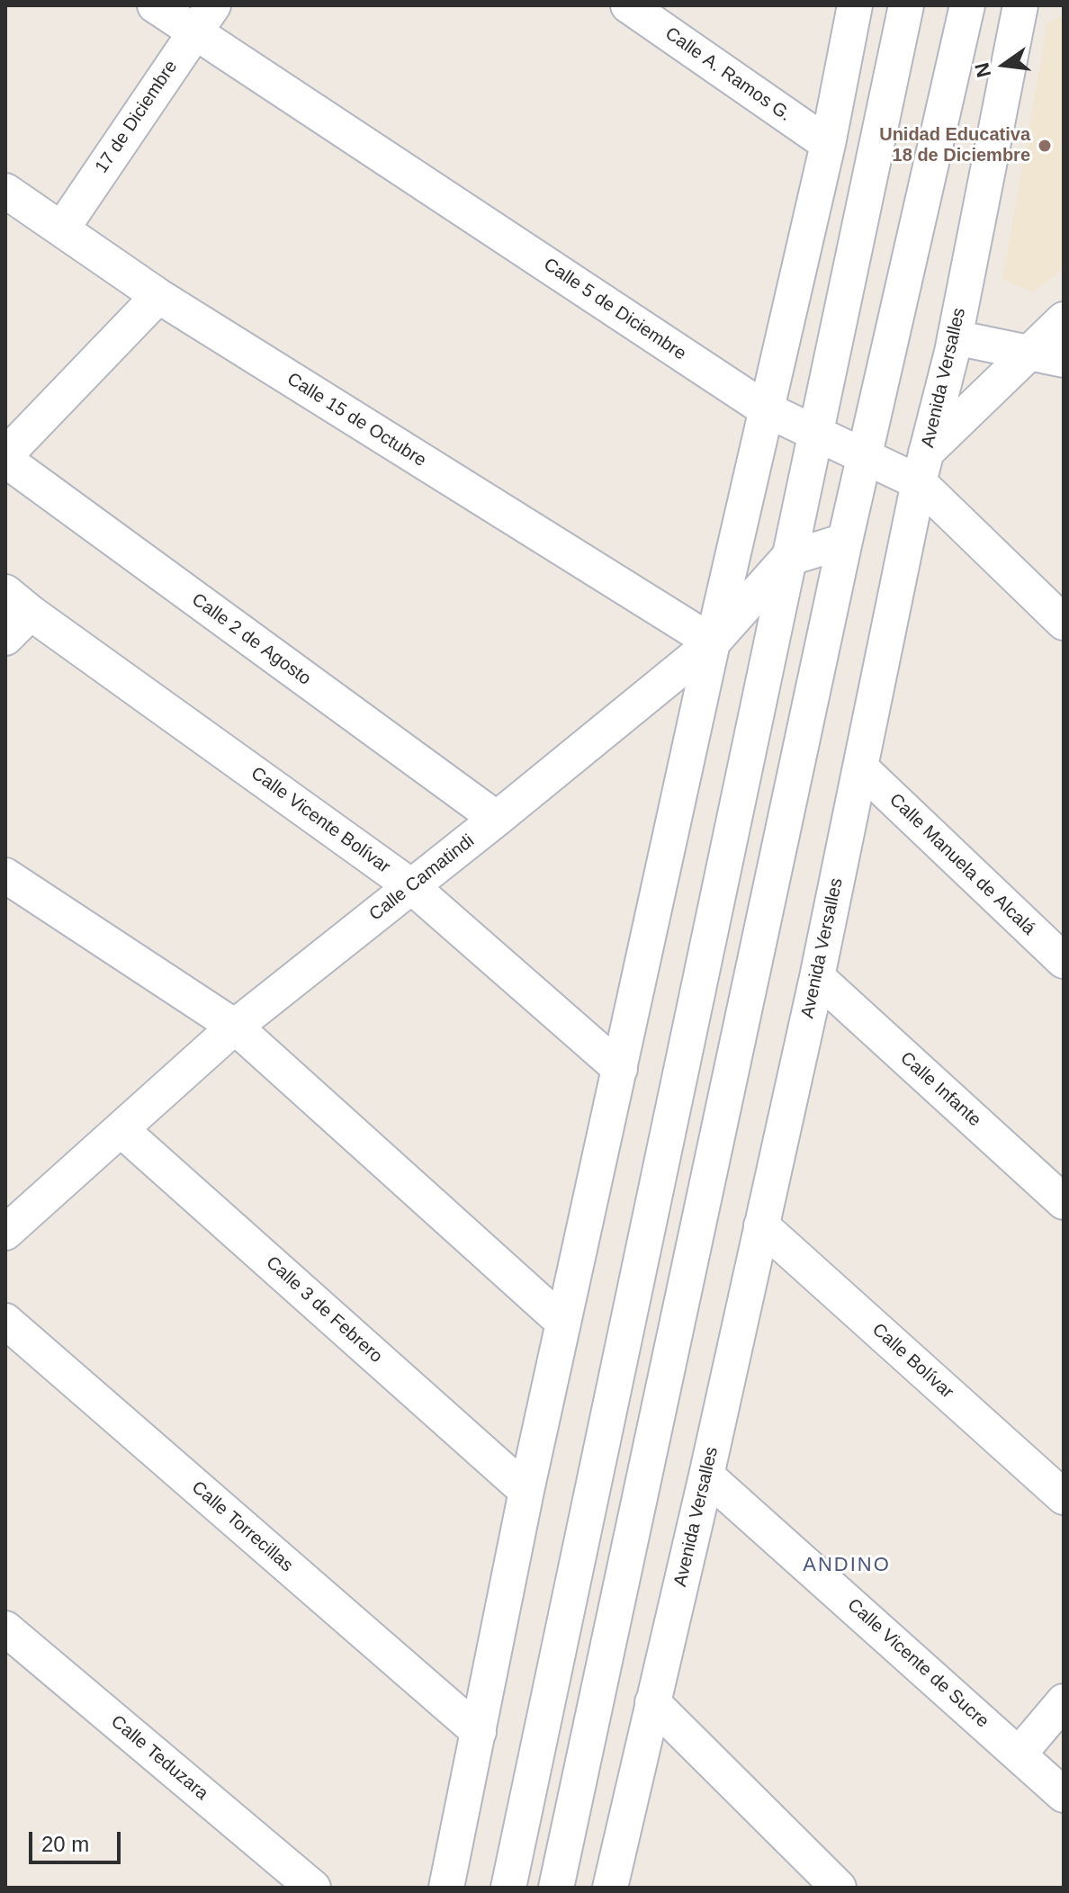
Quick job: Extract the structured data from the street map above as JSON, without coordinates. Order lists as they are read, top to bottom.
{
  "streets": {
    "street": [
      "Calle A. Ramos G.",
      "17 de Diciembre",
      "Calle 5 de Diciembre",
      "Avenida Versalles",
      "Calle 15 de Octubre",
      "Calle 2 de Agosto",
      "Calle Vicente Bolívar",
      "Calle Manuela de Alcalá",
      "Calle Camatindi",
      "Calle Infante",
      "Calle 3 de Febrero",
      "Calle Bolívar",
      "Calle Torrecillas",
      "Calle Vicente de Sucre",
      "Calle Teduzara"
    ]
  },
  "crossings": [
    ["17 de Diciembre", "Calle 5 de Diciembre"],
    ["17 de Diciembre", "Calle 15 de Octubre"],
    ["Calle 5 de Diciembre", "Avenida Versalles"],
    ["Avenida Versalles", "Calle Manuela de Alcalá"],
    ["Avenida Versalles", "Calle Infante"],
    ["Avenida Versalles", "Calle Bolívar"],
    ["Avenida Versalles", "Calle Vicente de Sucre"],
    ["Calle 15 de Octubre", "Calle Camatindi"],
    ["Calle 2 de Agosto", "Calle Camatindi"],
    ["Calle Vicente Bolívar", "Calle Camatindi"],
    ["Calle Camatindi", "Calle 3 de Febrero"]
  ],
  "districts": ["ANDINO"],
  "places": ["Unidad Educativa 18 de Diciembre"],
  "scale_bar": "20 m",
  "north": "left"
}
